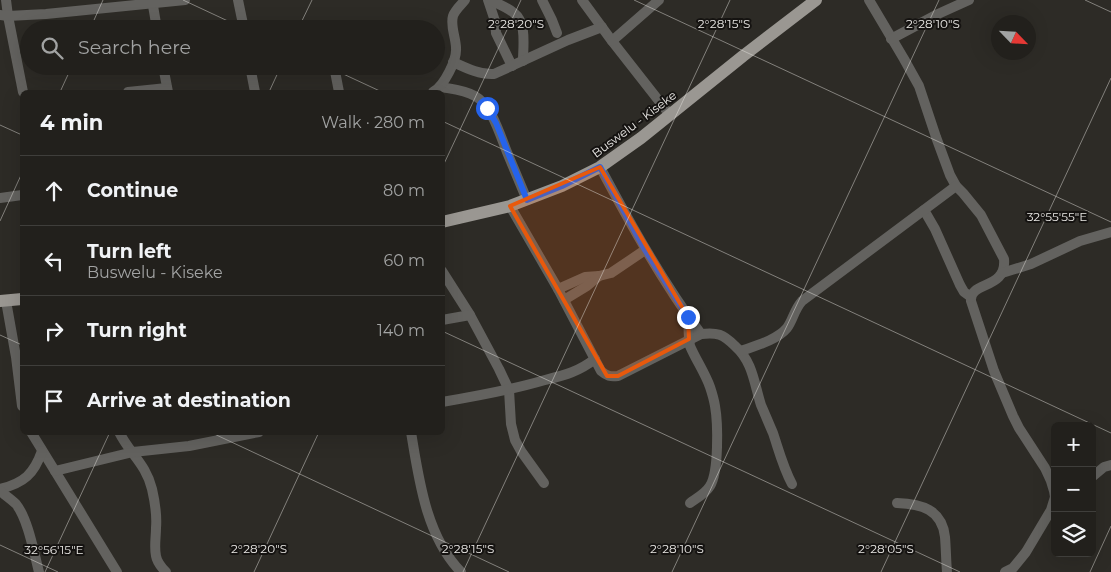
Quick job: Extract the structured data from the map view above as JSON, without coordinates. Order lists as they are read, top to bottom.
{
  "streets": {
    "main road": ["Buswelu - Kiseke"]
  },
  "north": "bottom right",
  "page": {
    "search": "Search here",
    "heading": ["4 min", "Walk · 280 m"],
    "list": [
      ["Continue", "80 m"],
      ["Turn left", "Buswelu - Kiseke", "60 m"],
      ["Turn right", "140 m"],
      "Arrive at destination"
    ],
    "map_buttons": ["+", "−"]
  },
  "coordinates": [
    "2°28'20\"S",
    "2°28'15\"S",
    "2°28'10\"S",
    "32°55'55\"E",
    "2°28'05\"S",
    "32°56'15\"E"
  ]
}
